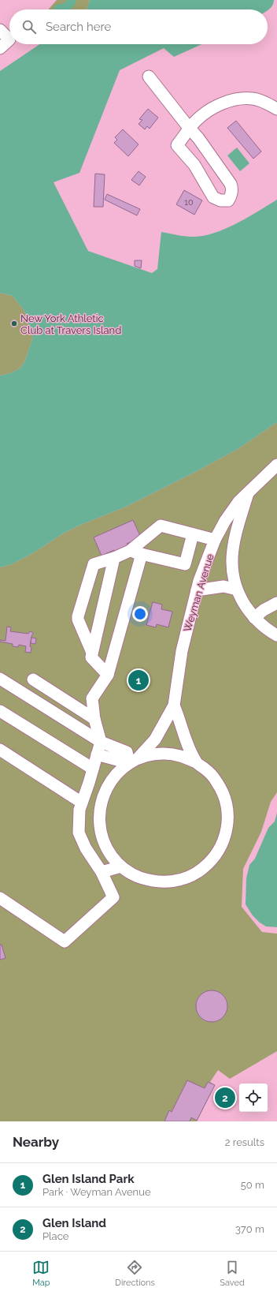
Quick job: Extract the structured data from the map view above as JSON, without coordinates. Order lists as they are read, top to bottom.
{
  "streets": {
    "street": ["Weyman Avenue"]
  },
  "places": ["New York Athletic Club at Travers Island"],
  "house_numbers": ["10"],
  "page": {
    "search": "Search here",
    "pins": ["1", "2"],
    "heading": ["Nearby", "2 results"],
    "list": [
      {
        "mark": "1",
        "name": "Glen Island Park",
        "note": "Park · Weyman Avenue",
        "value": "50 m"
      },
      {
        "mark": "2",
        "name": "Glen Island",
        "note": "Place",
        "value": "370 m"
      }
    ],
    "nav": ["Map", "Directions", "Saved"]
  }
}
